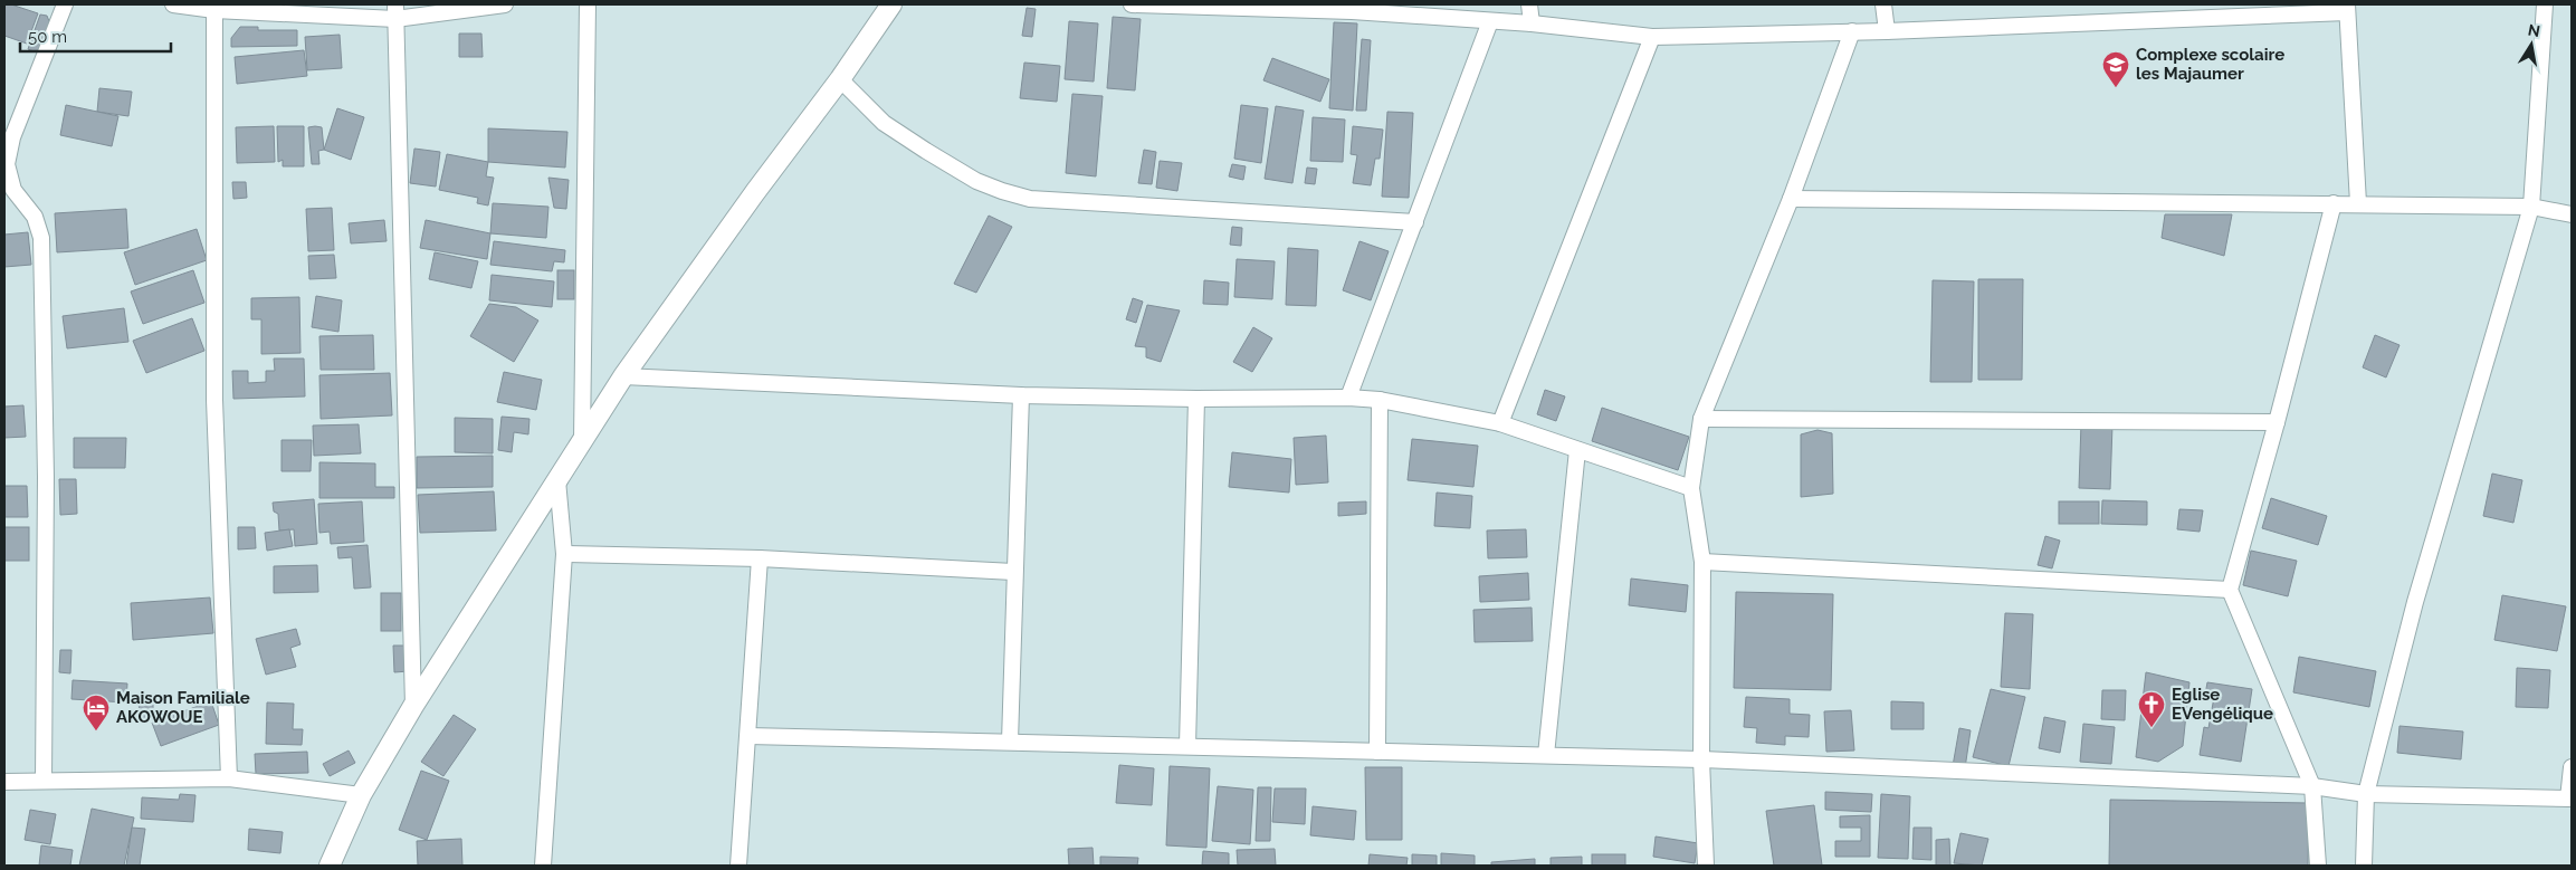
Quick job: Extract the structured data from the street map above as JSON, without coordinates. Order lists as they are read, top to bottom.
{
  "places": {
    "school or university": ["Complexe scolaire les Majaumer"],
    "church": ["Eglise EVengélique"],
    "hotel": ["Maison Familiale AKOWOUE"]
  },
  "scale_bar": "50 m",
  "north": "top"
}
